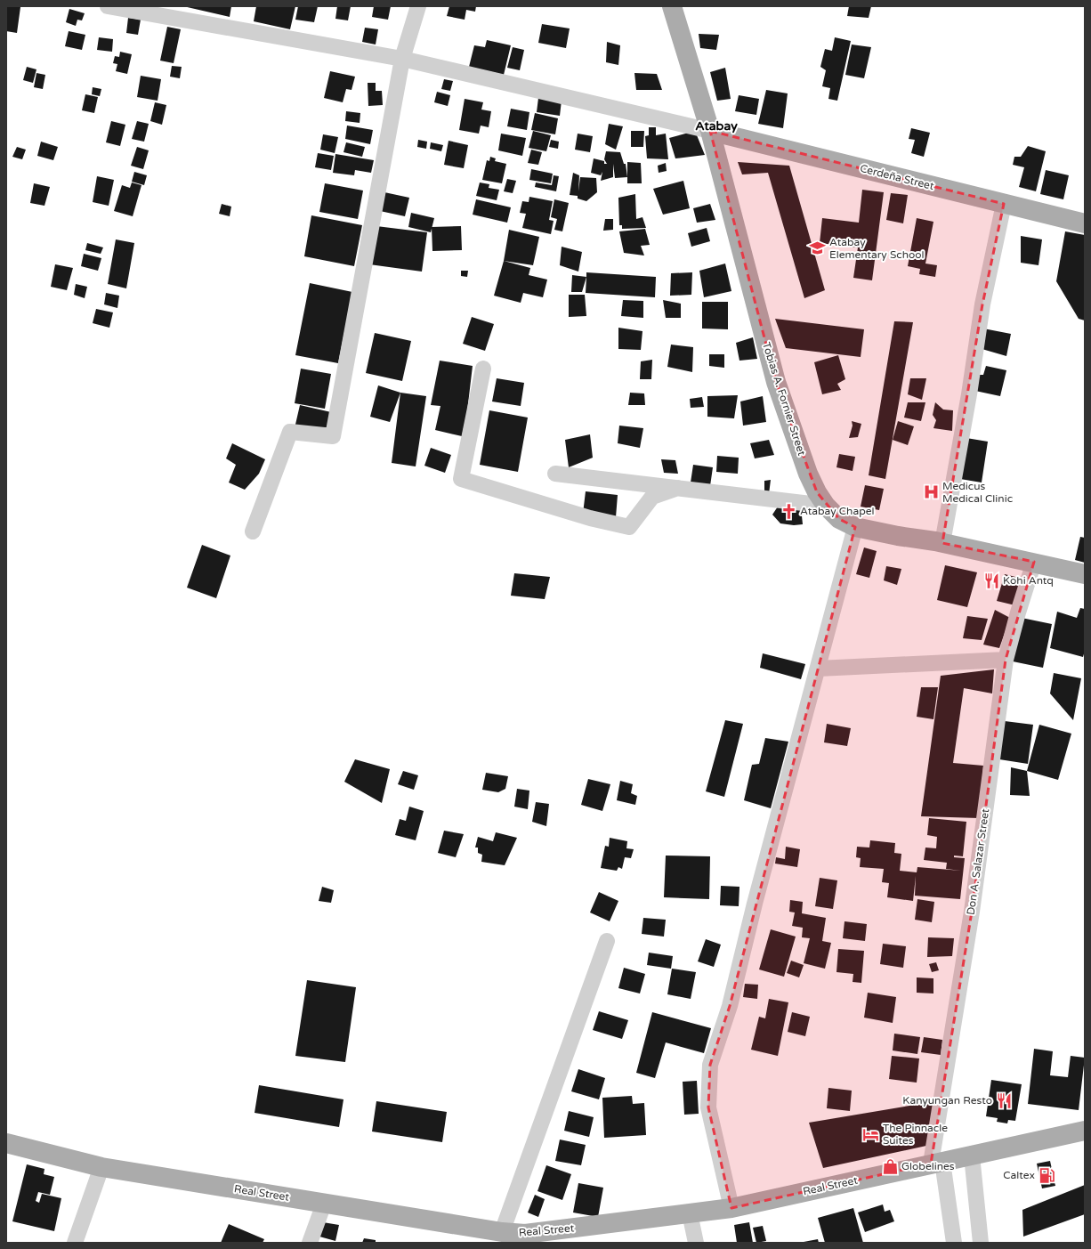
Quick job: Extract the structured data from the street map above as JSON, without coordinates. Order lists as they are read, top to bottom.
{
  "streets": {
    "main road": ["Cerdeña Street", "Tobias A. Fornier Street", "Real Street"],
    "street": ["Don A. Salazar Street"]
  },
  "crossings": [
    ["Cerdeña Street", "Tobias A. Fornier Street"],
    ["Tobias A. Fornier Street", "Don A. Salazar Street"],
    ["Don A. Salazar Street", "Real Street"]
  ],
  "districts": ["Atabay"],
  "places": {
    "school or university": ["Atabay Elementary School"],
    "hospital": ["Medicus Medical Clinic"],
    "church": ["Atabay Chapel"],
    "restaurant": ["Kohi Antq", "Kanyungan Resto"],
    "hotel": ["The Pinnacle Suites"],
    "shop": ["Globelines"],
    "fuel station": ["Caltex"]
  }
}
